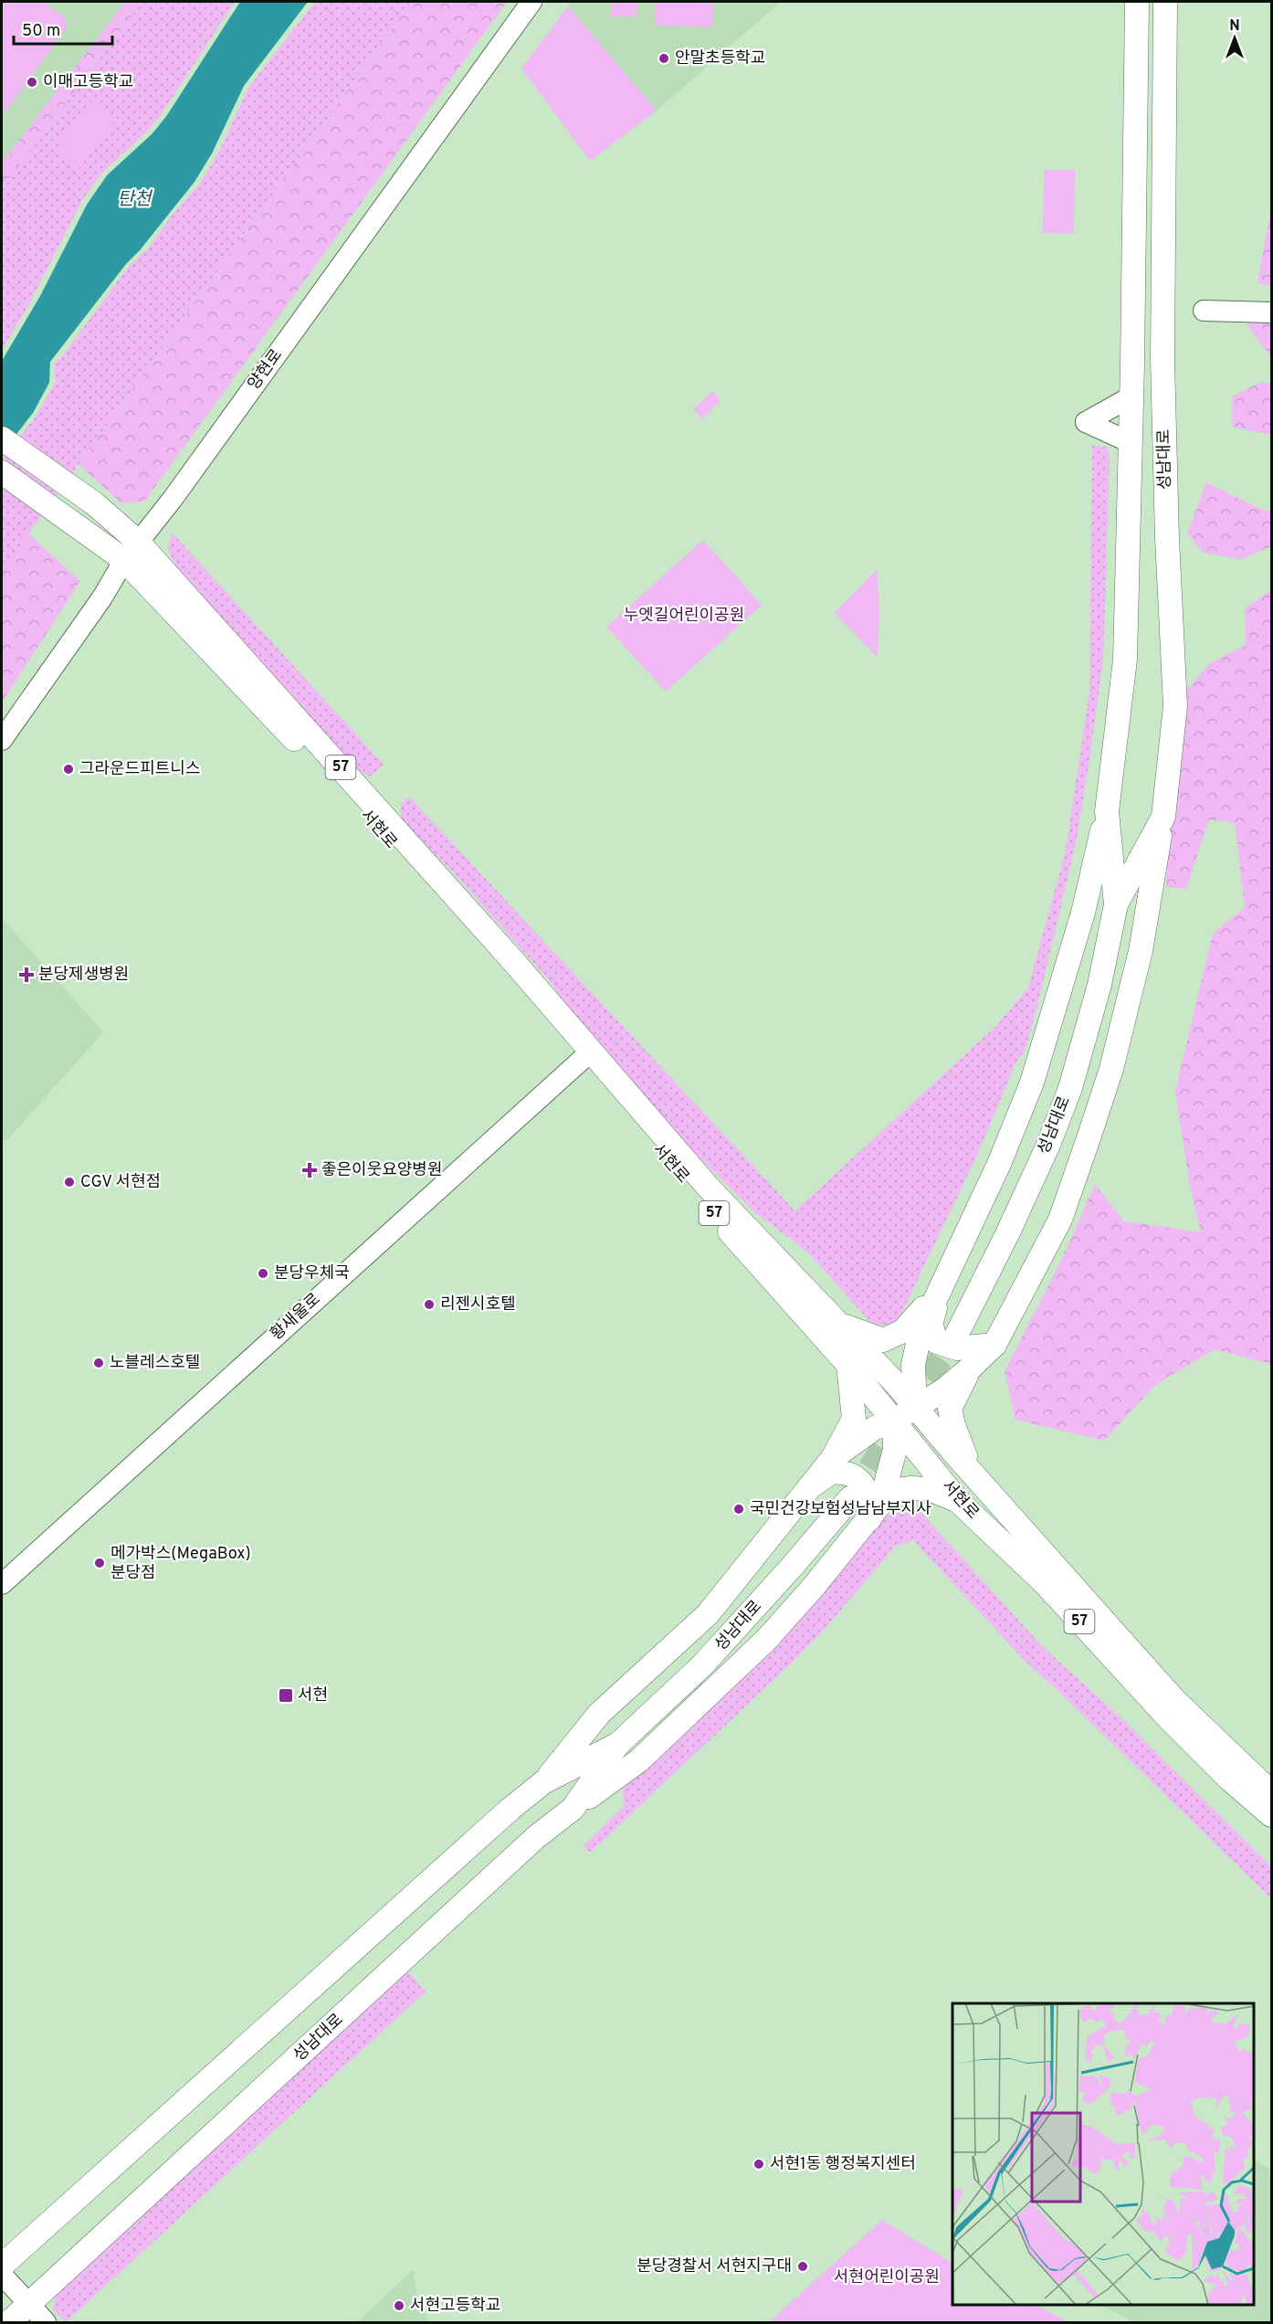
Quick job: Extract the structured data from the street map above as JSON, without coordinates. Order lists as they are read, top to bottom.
{
  "streets": {
    "main road": [
      "양현로",
      "성남대로",
      "57",
      "서현로",
      "황새울로"
    ]
  },
  "crossings": [
    ["양현로", "서현로"],
    ["서현로", "황새울로"]
  ],
  "water": ["탄천"],
  "parks": ["누엣길어린이공원", "서현어린이공원"],
  "places": {
    "other": [
      "안말초등학교",
      "이매고등학교",
      "그라운드피트니스",
      "CGV 서현점",
      "분당우체국",
      "리젠시호텔",
      "노블레스호텔",
      "국민건강보험성남남부지사",
      "메가박스(MegaBox) 분당점",
      "서현1동 행정복지센터",
      "분당경찰서 서현지구대",
      "서현고등학교"
    ],
    "health": ["분당제생병원", "좋은이웃요양병원"],
    "transit": ["서현"]
  },
  "scale_bar": "50 m",
  "north": "top"
}
